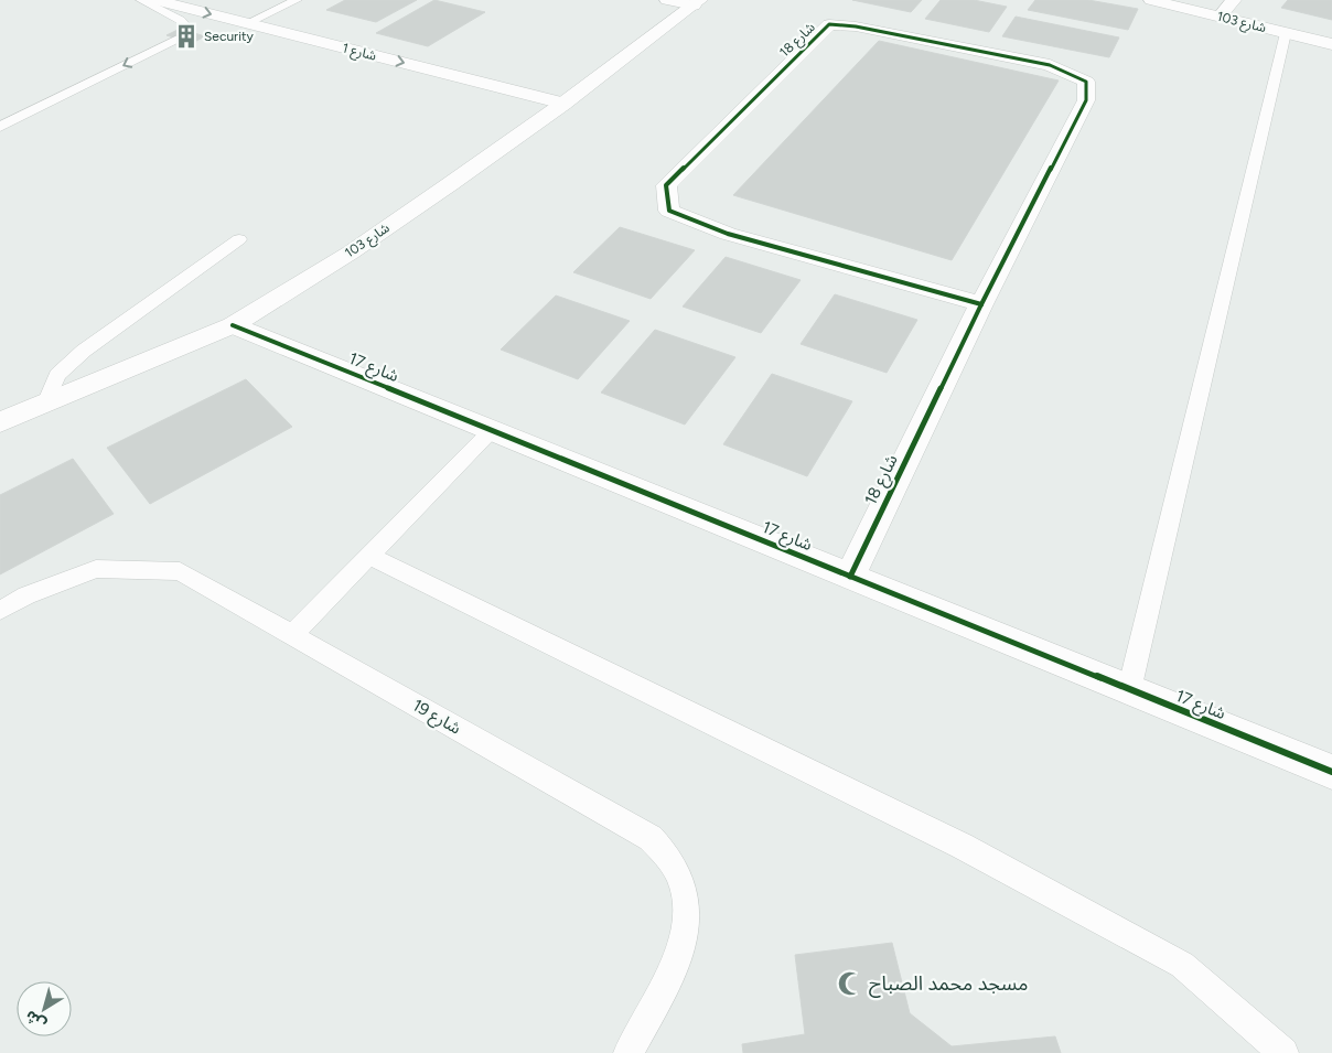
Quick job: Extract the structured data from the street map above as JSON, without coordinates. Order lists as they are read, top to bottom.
{
  "streets": {
    "street": [
      "شارع 103",
      "شارع 18",
      "شارع 1",
      "شارع 17"
    ],
    "lane": ["شارع 19"]
  },
  "crossings": [
    ["شارع 103", "شارع 1"],
    ["شارع 103", "شارع 17"],
    ["شارع 18", "شارع 17"]
  ],
  "one_way": ["شارع 1"],
  "places": {
    "building": ["Security"],
    "mosque": ["مسجد محمد الصباح"]
  },
  "north": "bottom left"
}
